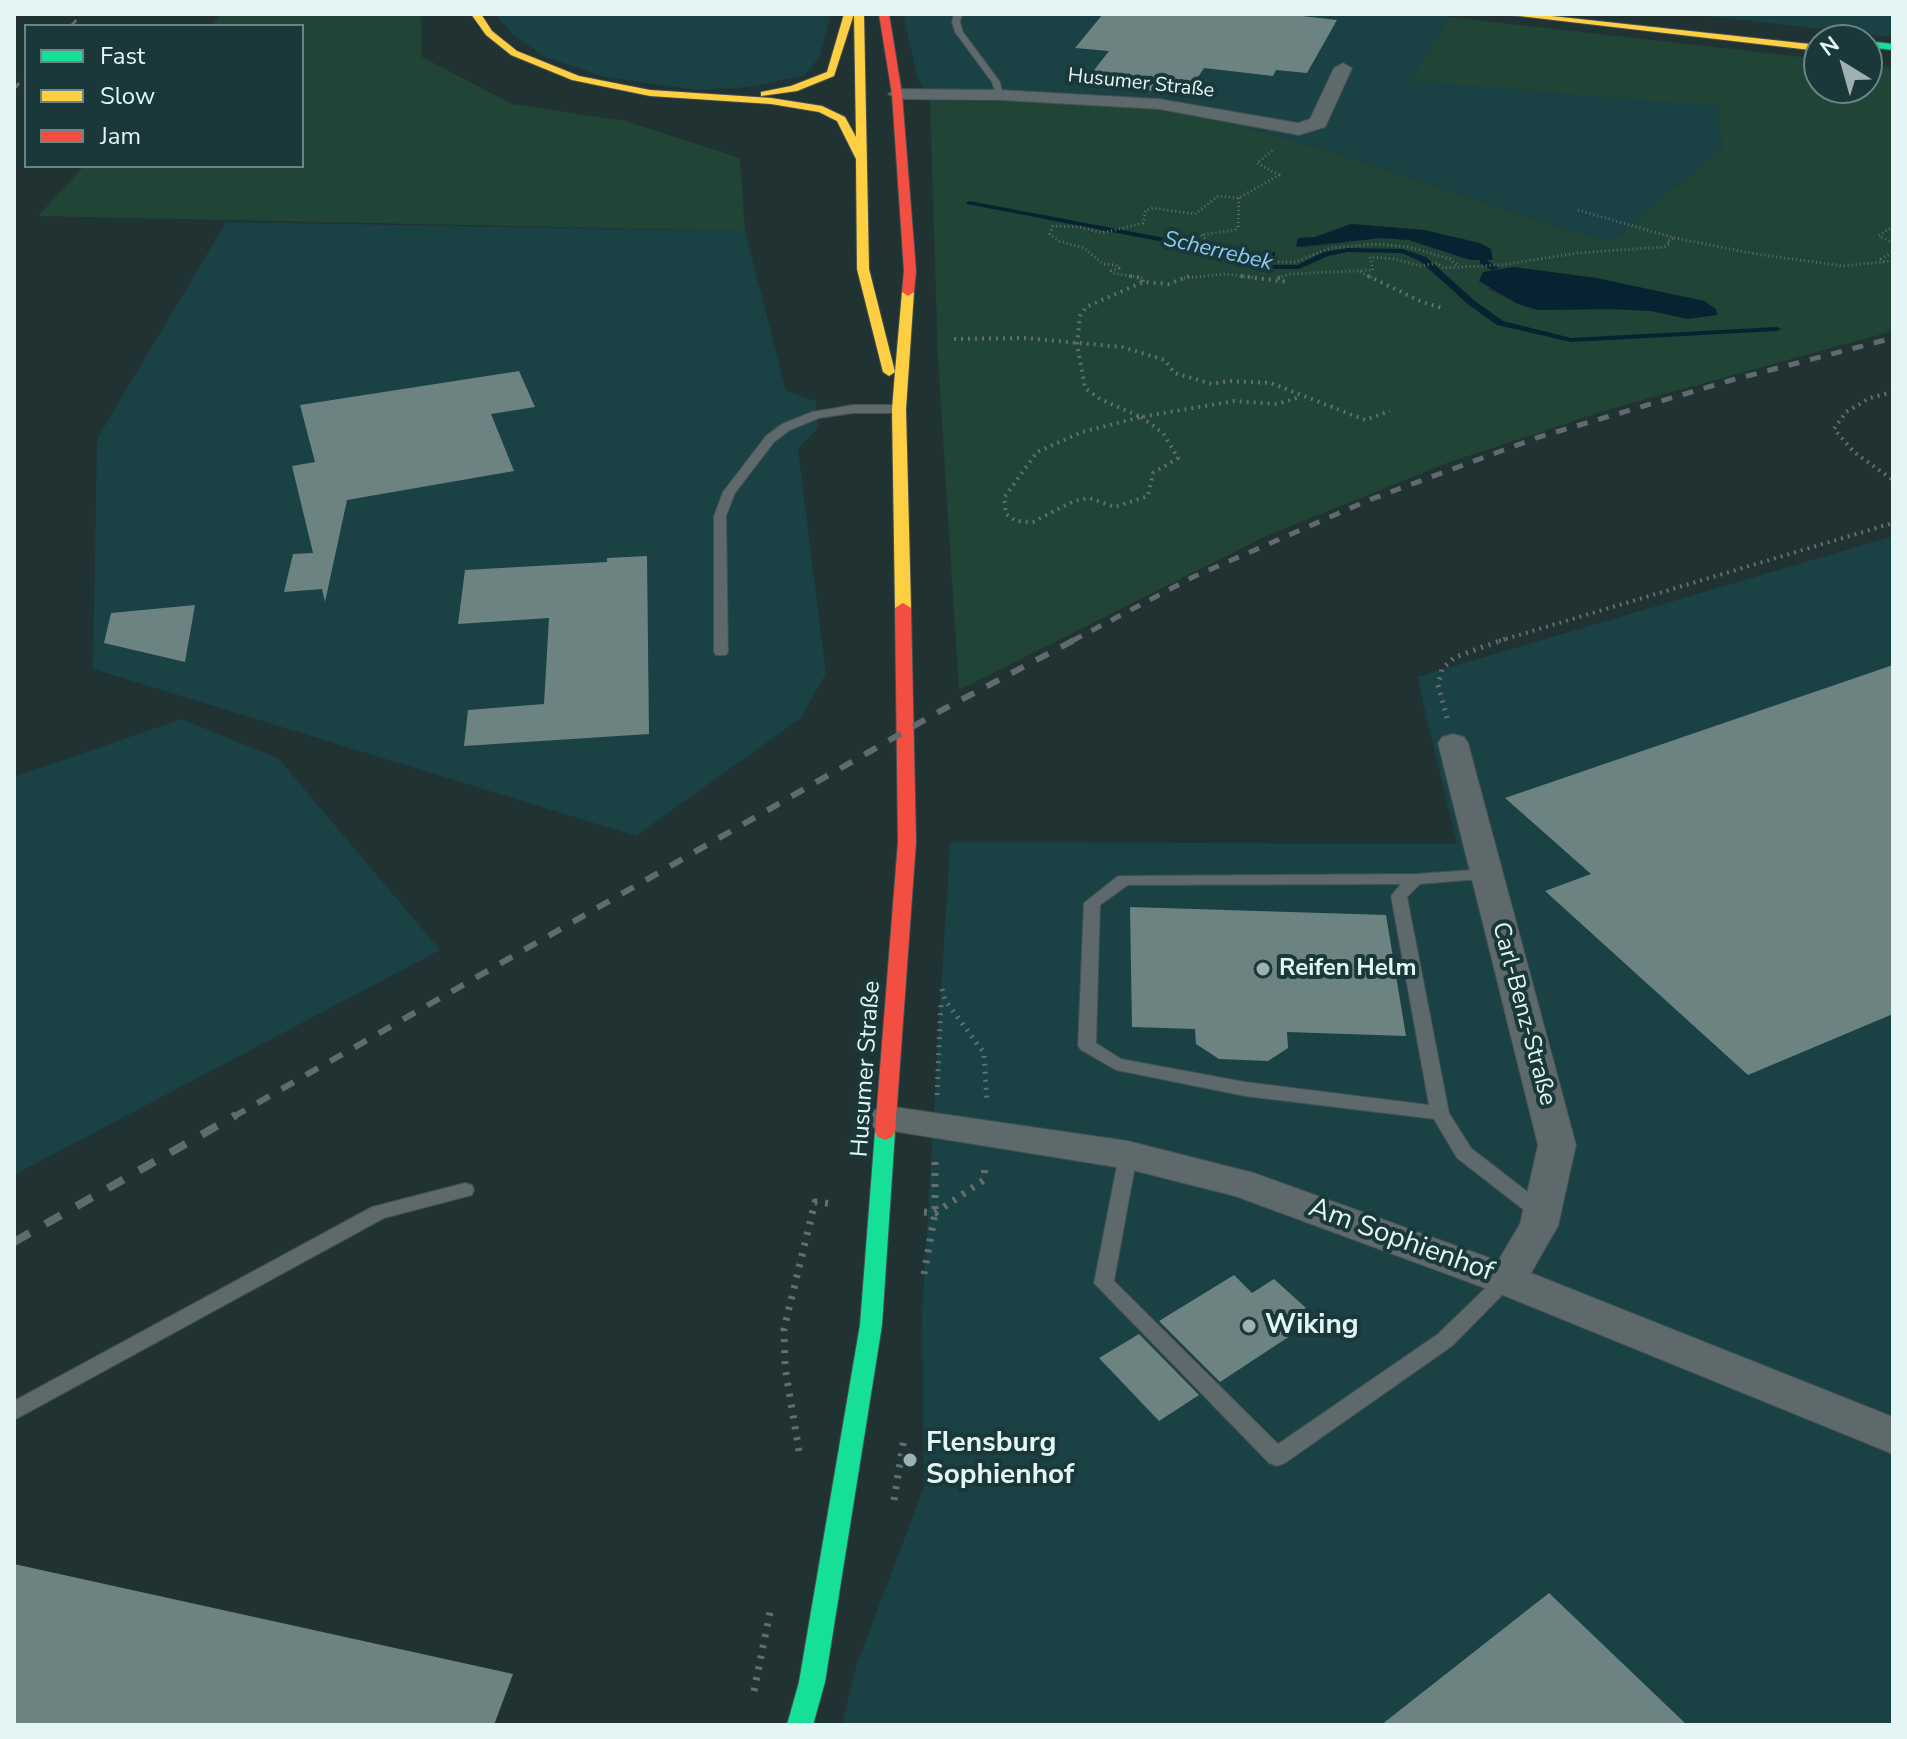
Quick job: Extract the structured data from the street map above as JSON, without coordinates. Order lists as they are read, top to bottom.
{
  "streets": {
    "main road": ["Husumer Straße"],
    "street": ["Carl-Benz-Straße", "Am Sophienhof"]
  },
  "crossings": [
    ["Husumer Straße", "Am Sophienhof"],
    ["Carl-Benz-Straße", "Am Sophienhof"]
  ],
  "water": ["Scherrebek"],
  "places": ["Reifen Helm", "Wiking", "Flensburg Sophienhof"],
  "legend": ["Fast", "Slow", "Jam"],
  "north": "top left"
}
